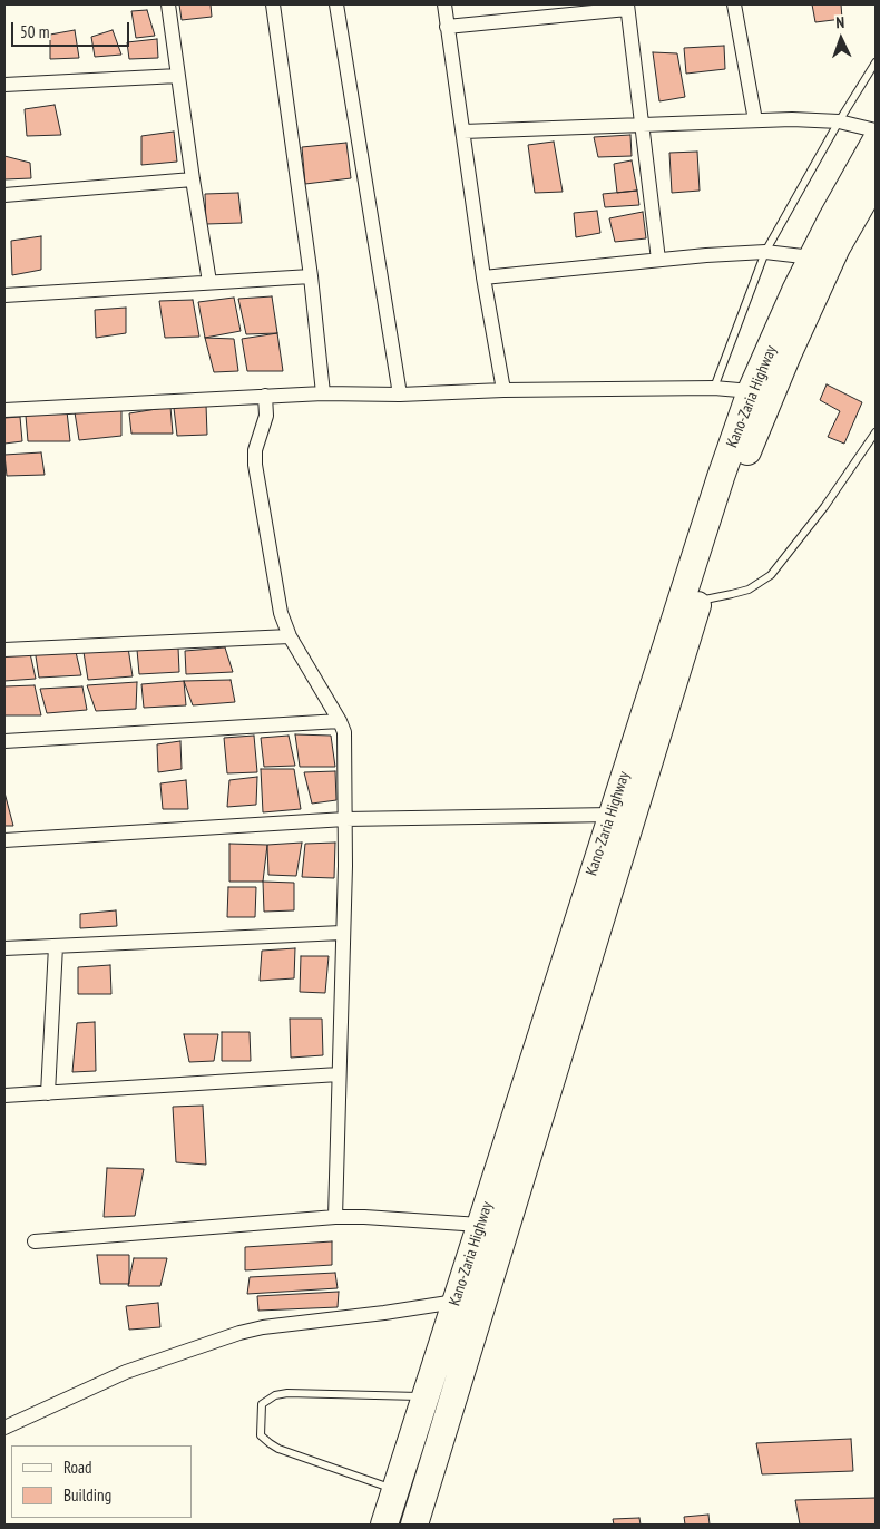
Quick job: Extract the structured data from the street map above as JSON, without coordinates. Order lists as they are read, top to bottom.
{
  "streets": {
    "highway": ["Kano-Zaria Highway"]
  },
  "legend": ["Road", "Building"],
  "scale_bar": "50 m",
  "north": "top"
}
